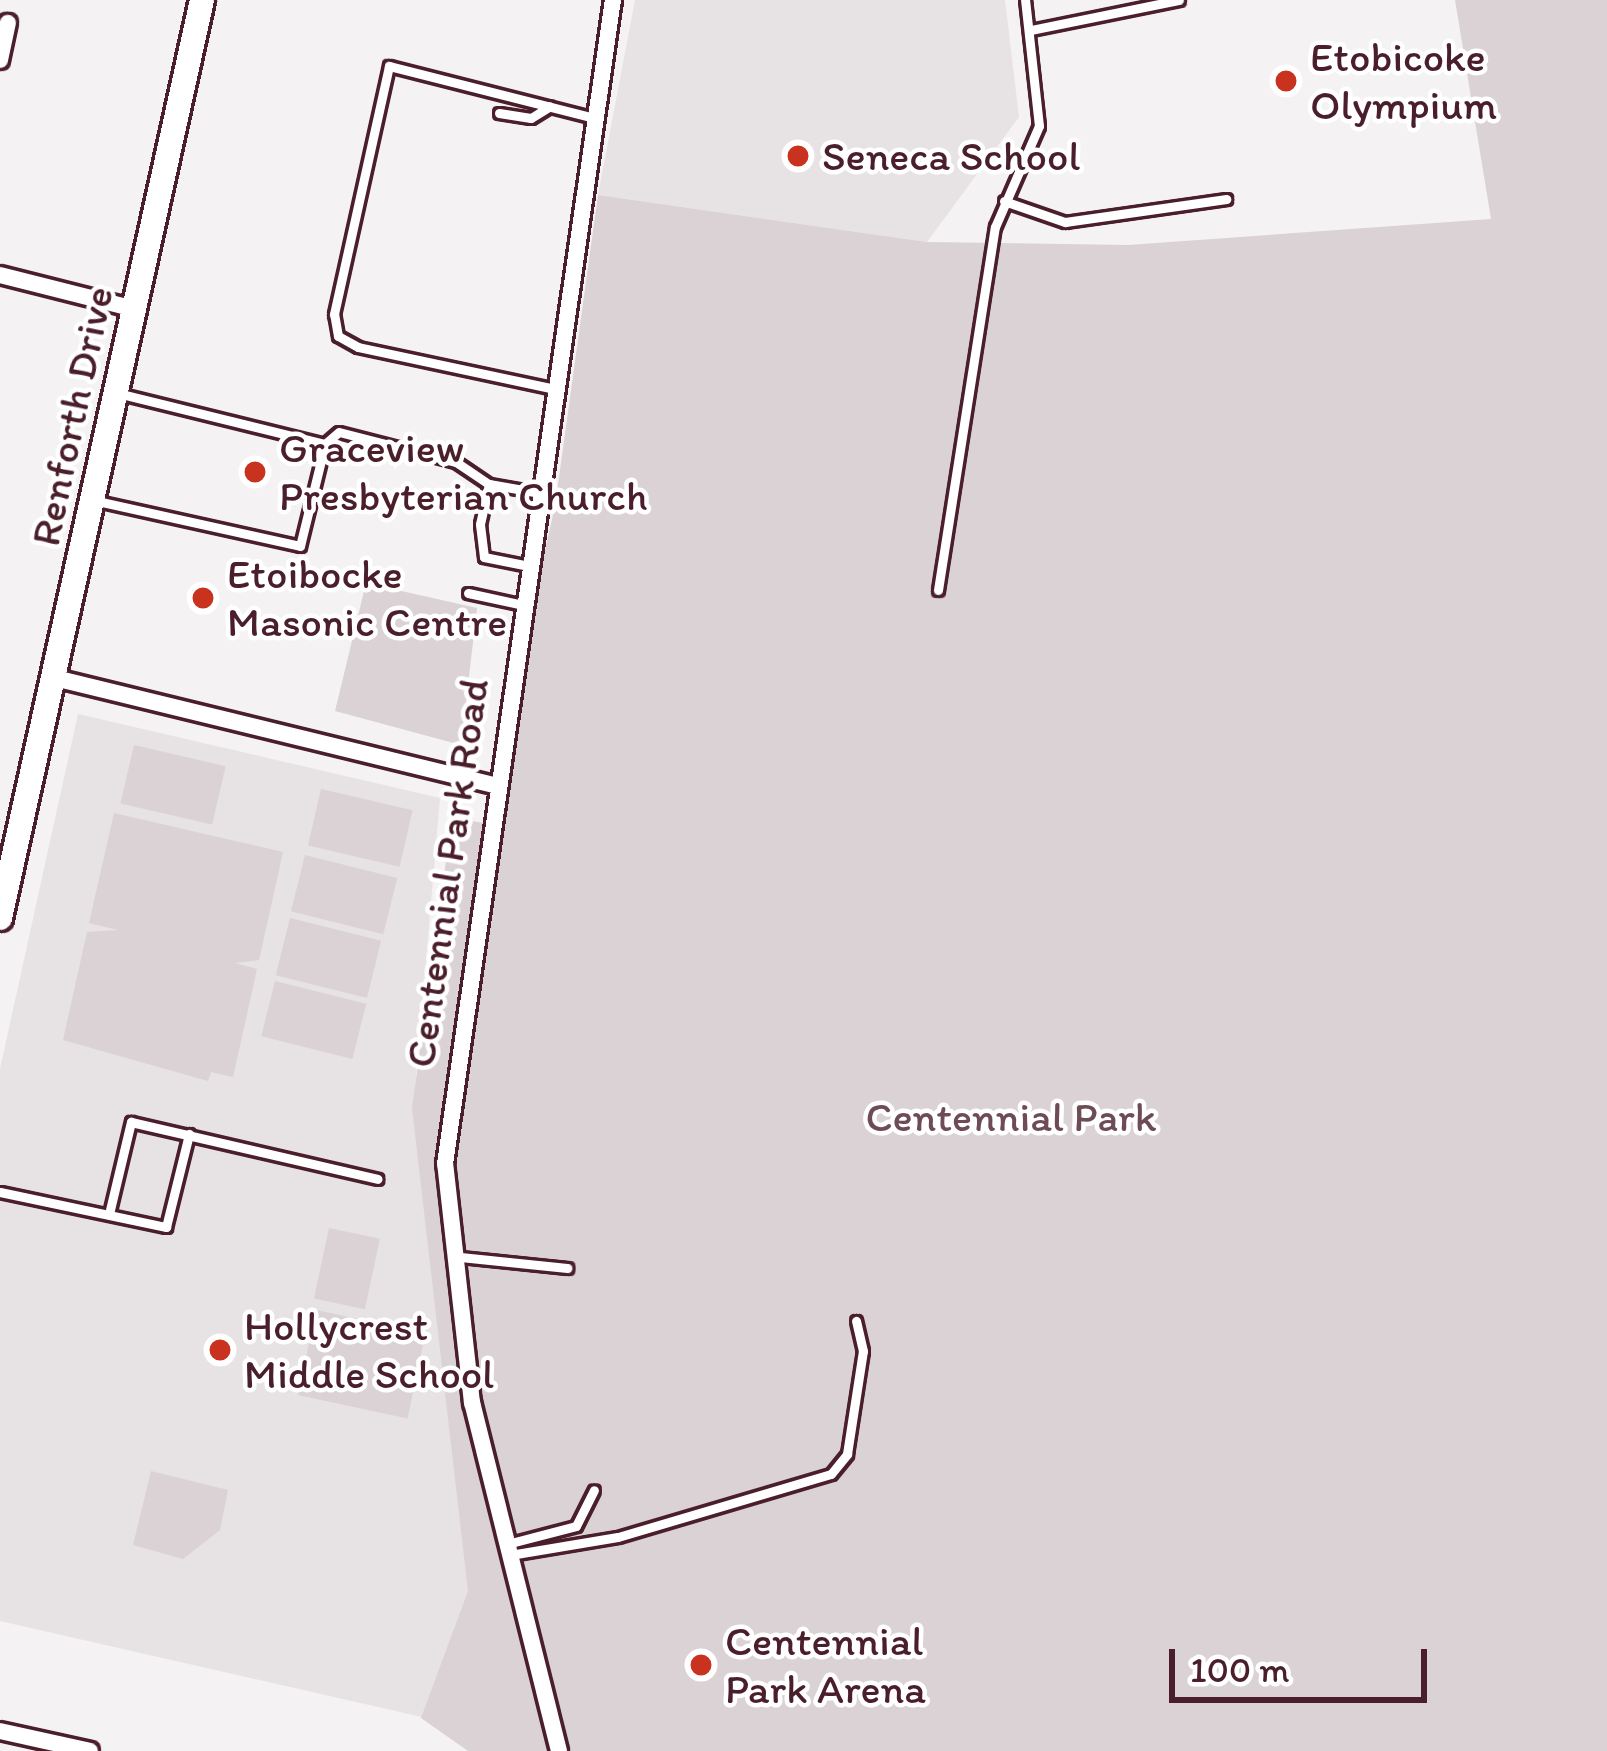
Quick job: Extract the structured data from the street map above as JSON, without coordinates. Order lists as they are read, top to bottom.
{
  "streets": {
    "main road": ["Renforth Drive"],
    "street": ["Centennial Park Road"]
  },
  "parks": ["Centennial Park"],
  "places": [
    "Etobicoke Olympium",
    "Seneca School",
    "Graceview Presbyterian Church",
    "Etoibocke Masonic Centre",
    "Hollycrest Middle School",
    "Centennial Park Arena"
  ],
  "scale_bar": "100 m"
}
